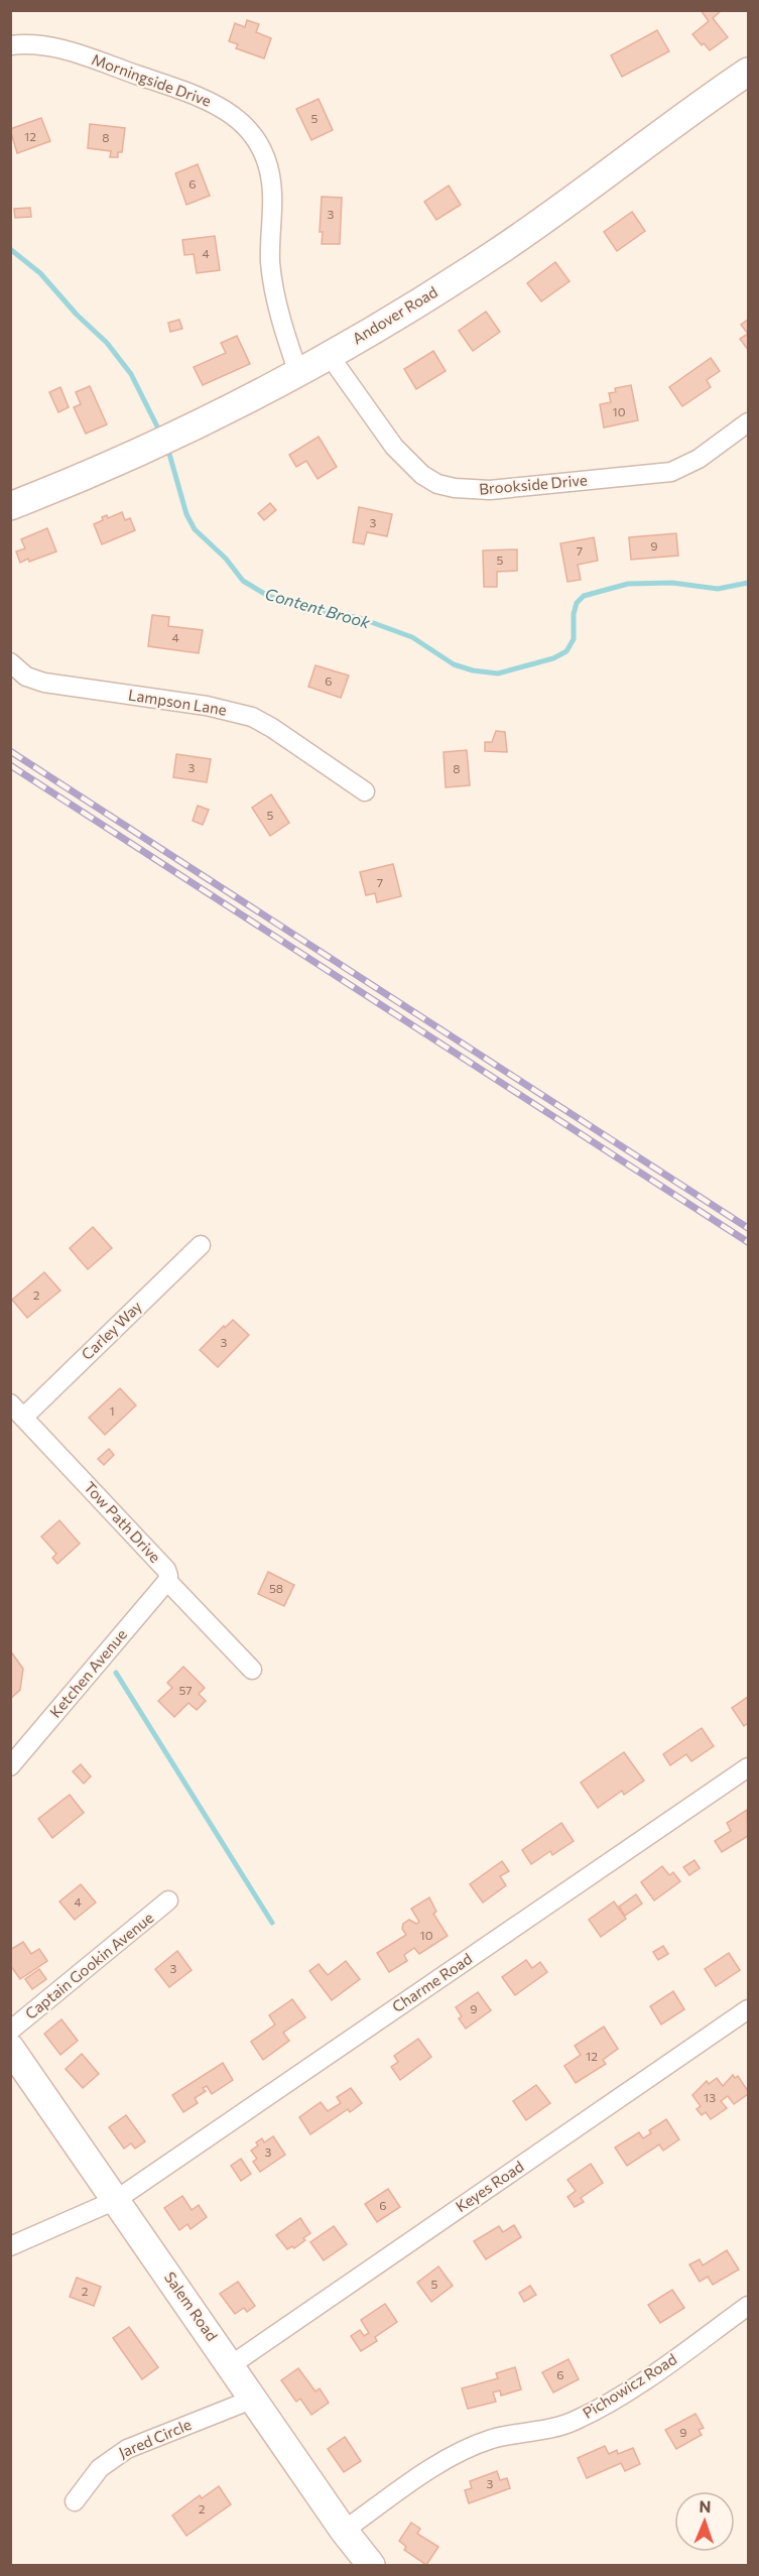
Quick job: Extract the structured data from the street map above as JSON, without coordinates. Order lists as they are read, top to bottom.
{
  "streets": {
    "main road": ["Andover Road", "Salem Road"],
    "street": [
      "Morningside Drive",
      "Brookside Drive",
      "Lampson Lane",
      "Carley Way",
      "Tow Path Drive",
      "Ketchen Avenue",
      "Captain Gookin Avenue",
      "Charme Road",
      "Keyes Road",
      "Pichowicz Road",
      "Jared Circle"
    ]
  },
  "crossings": [
    ["Morningside Drive", "Andover Road"],
    ["Andover Road", "Brookside Drive"],
    ["Carley Way", "Tow Path Drive"],
    ["Tow Path Drive", "Ketchen Avenue"],
    ["Charme Road", "Salem Road"],
    ["Keyes Road", "Salem Road"],
    ["Salem Road", "Pichowicz Road"],
    ["Salem Road", "Jared Circle"]
  ],
  "water": ["Content Brook"],
  "house_numbers": [
    "5",
    "12",
    "8",
    "6",
    "3",
    "4",
    "10",
    "3",
    "9",
    "7",
    "5",
    "4",
    "6",
    "3",
    "8",
    "5",
    "7",
    "2",
    "3",
    "1",
    "58",
    "57",
    "4",
    "10",
    "3",
    "9",
    "12",
    "13",
    "3",
    "6",
    "5",
    "2",
    "6",
    "9",
    "3",
    "2"
  ],
  "north": "top"
}
